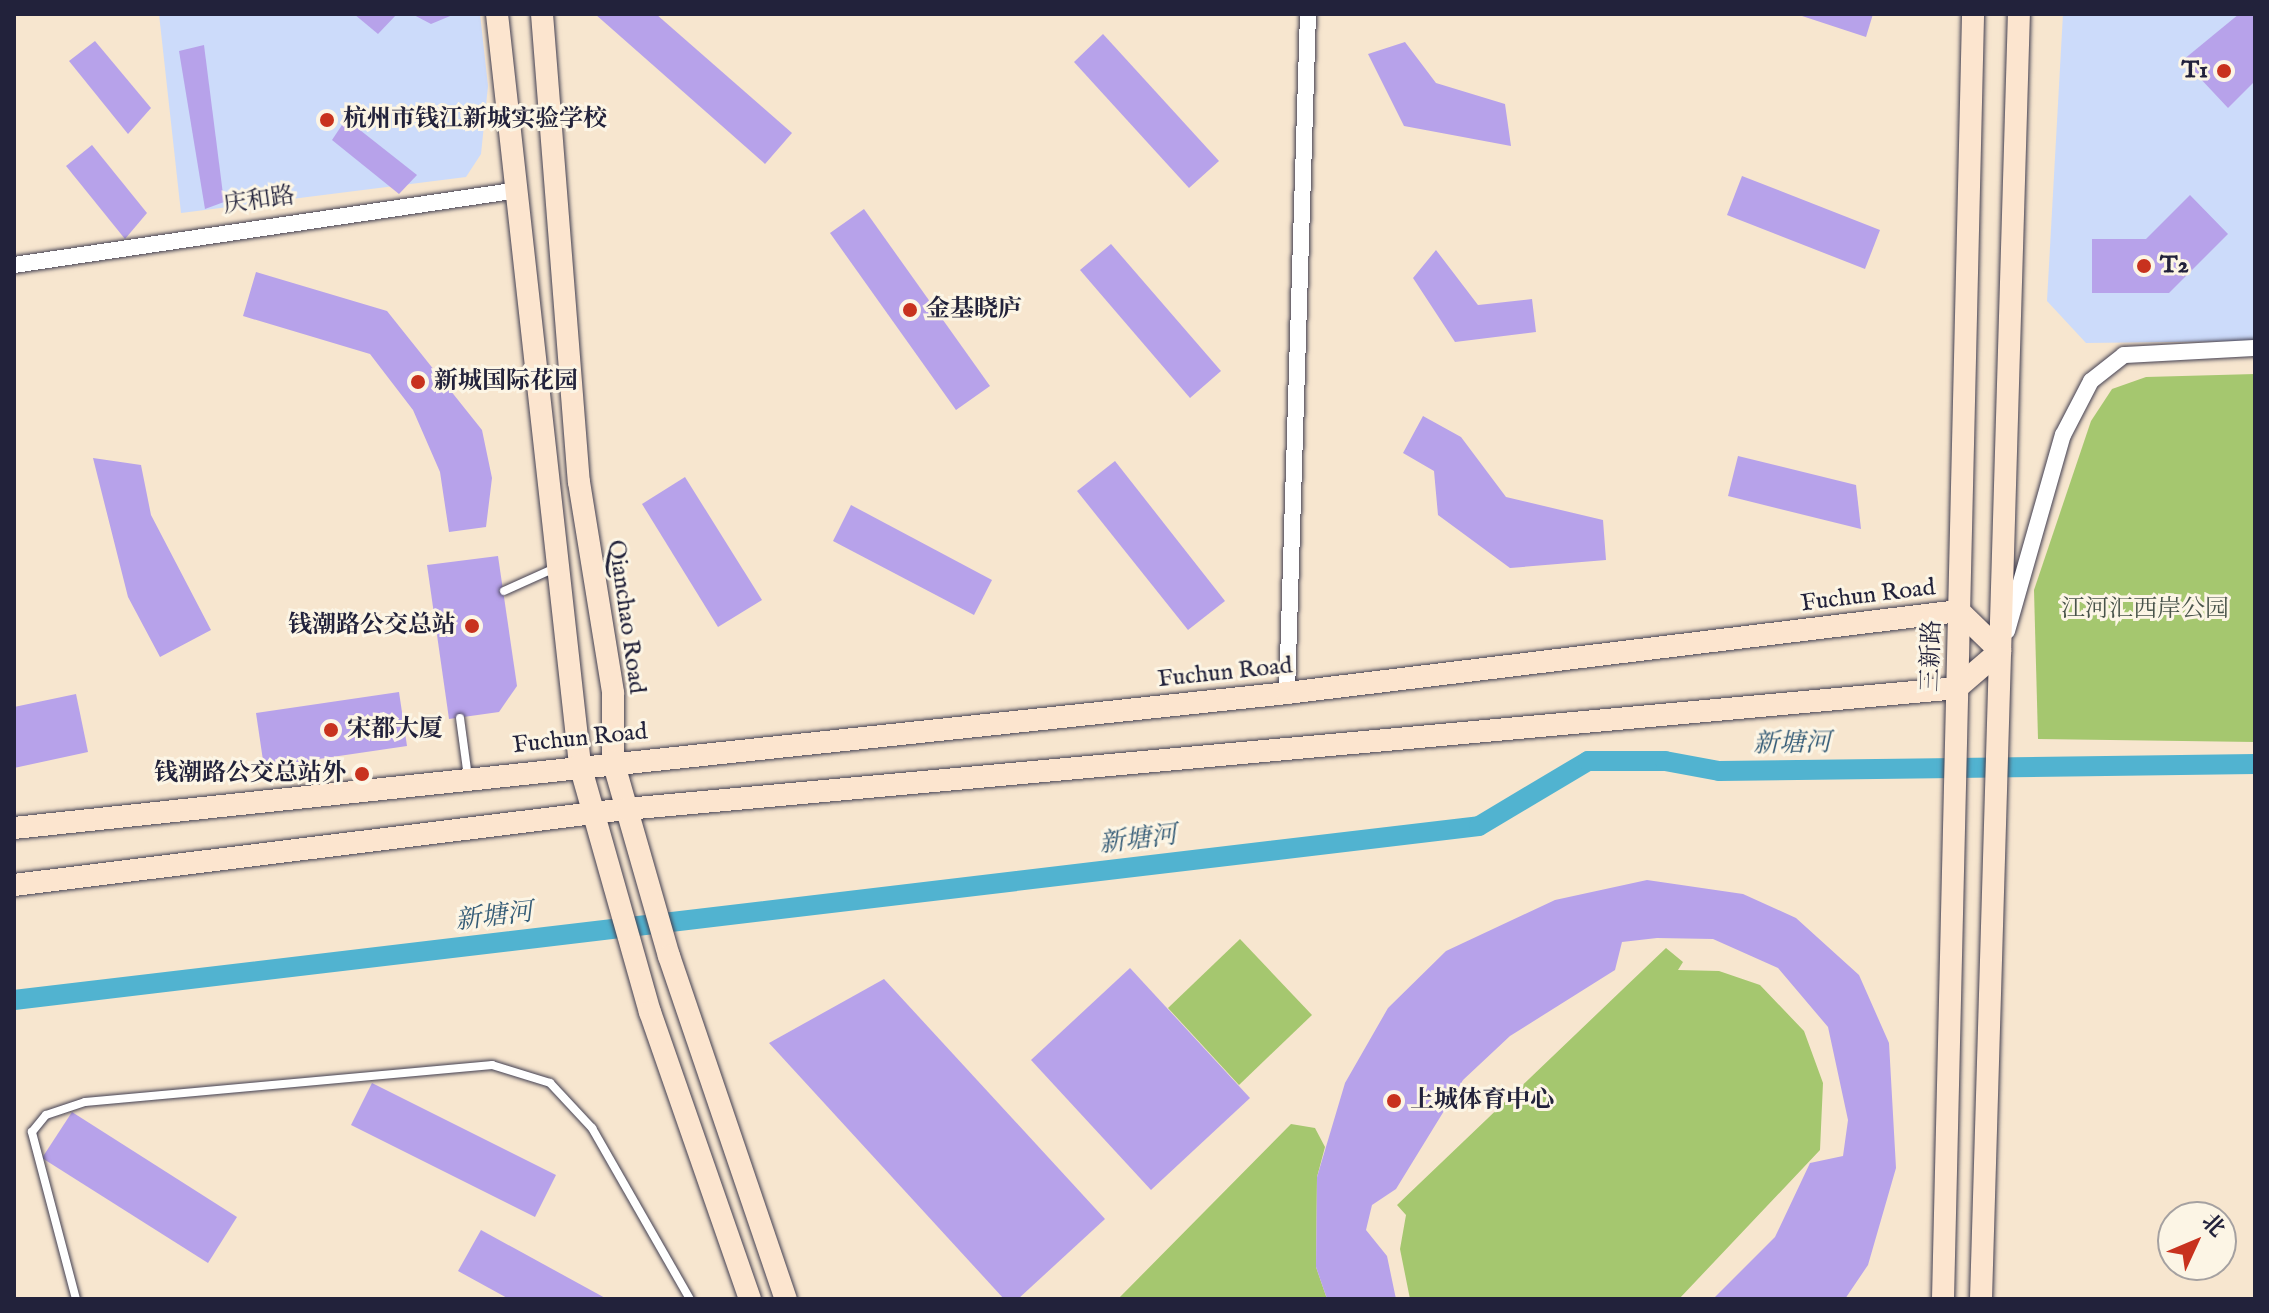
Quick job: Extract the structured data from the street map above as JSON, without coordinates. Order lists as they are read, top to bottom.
{
  "streets": {
    "main road": ["Fuchun Road", "Qianchao Road", "三新路"],
    "street": ["庆和路"]
  },
  "crossings": [
    ["Fuchun Road", "Qianchao Road"],
    ["Fuchun Road", "三新路"]
  ],
  "water": ["新塘河"],
  "parks": ["江河汇西岸公园"],
  "places": [
    "T1",
    "杭州市钱江新城实验学校",
    "T2",
    "金基晓庐",
    "新城国际花园",
    "钱潮路公交总站",
    "宋都大厦",
    "钱潮路公交总站外",
    "上城体育中心"
  ],
  "north": "top right"
}
